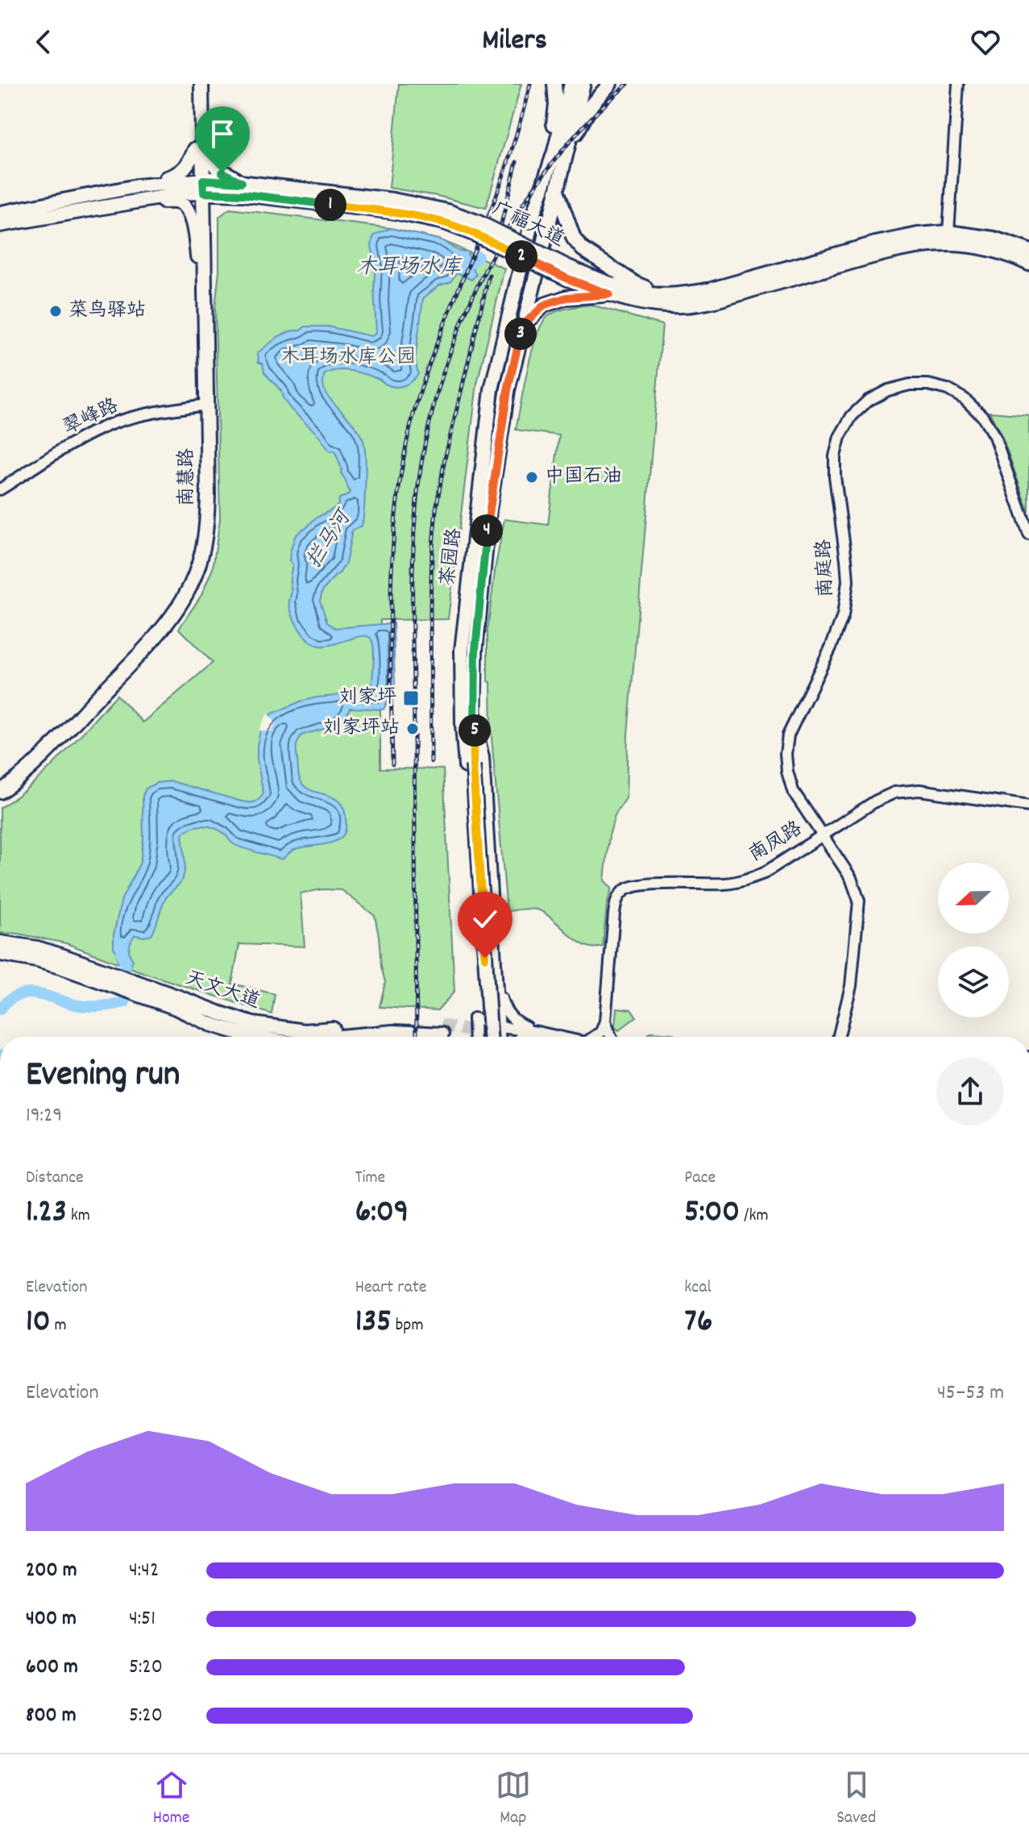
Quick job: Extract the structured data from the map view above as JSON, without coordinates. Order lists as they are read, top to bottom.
{
  "streets": {
    "main road": [
      "广福大道",
      "南慧路",
      "茶园路",
      "天文大道"
    ],
    "street": ["翠峰路", "南庭路", "南凤路"]
  },
  "crossings": [
    ["广福大道", "南慧路"],
    ["翠峰路", "南慧路"],
    ["南庭路", "南凤路"]
  ],
  "water": ["木耳场水库", "拦马河"],
  "parks": ["木耳场水库公园"],
  "places": {
    "other": ["菜鸟驿站", "中国石油", "刘家坪站"],
    "transit": ["刘家坪"]
  },
  "north": "left",
  "page": {
    "header": "Milers",
    "pins": [
      "1",
      "2",
      "3",
      "4",
      "5"
    ],
    "heading": ["Evening run", "19:29"],
    "stats": [
      ["Distance", "1.23 km"],
      ["Time", "6:09"],
      ["Pace", "5:00 /km"],
      ["Elevation", "10 m"],
      ["Heart rate", "135 bpm"],
      ["kcal", "76"]
    ],
    "chart": ["Elevation", "45–53 m"],
    "list": [
      {
        "name": "200 m",
        "note": "4:42"
      },
      {
        "name": "400 m",
        "note": "4:51"
      },
      {
        "name": "600 m",
        "note": "5:20"
      },
      {
        "name": "800 m",
        "note": "5:20"
      }
    ],
    "tabs": ["Home", "Map", "Saved"]
  }
}
